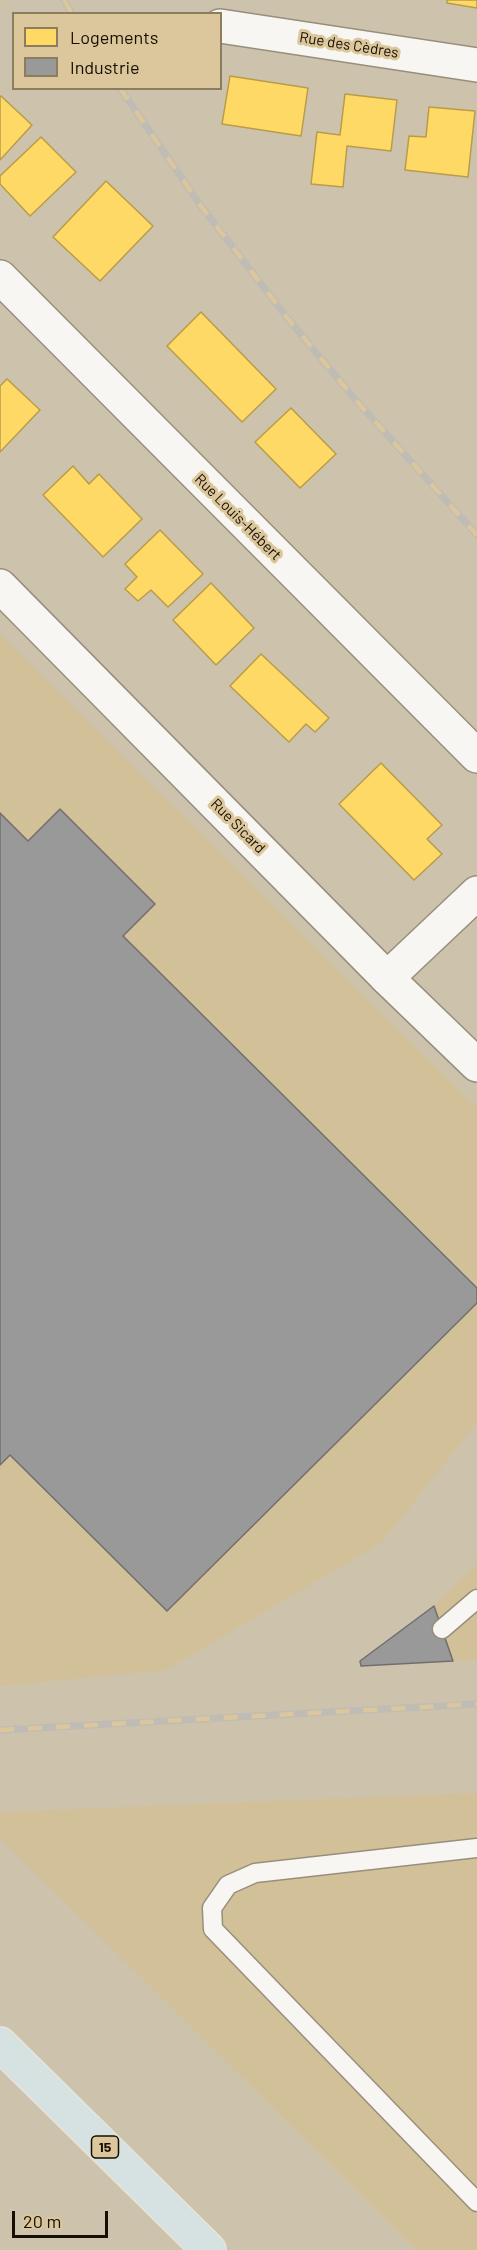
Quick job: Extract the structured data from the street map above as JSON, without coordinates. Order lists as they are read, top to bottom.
{
  "streets": {
    "highway": ["15"],
    "street": ["Rue des Cèdres", "Rue Louis-Hébert", "Rue Sicard"]
  },
  "legend": ["Logements", "Industrie"],
  "scale_bar": "20 m"
}
